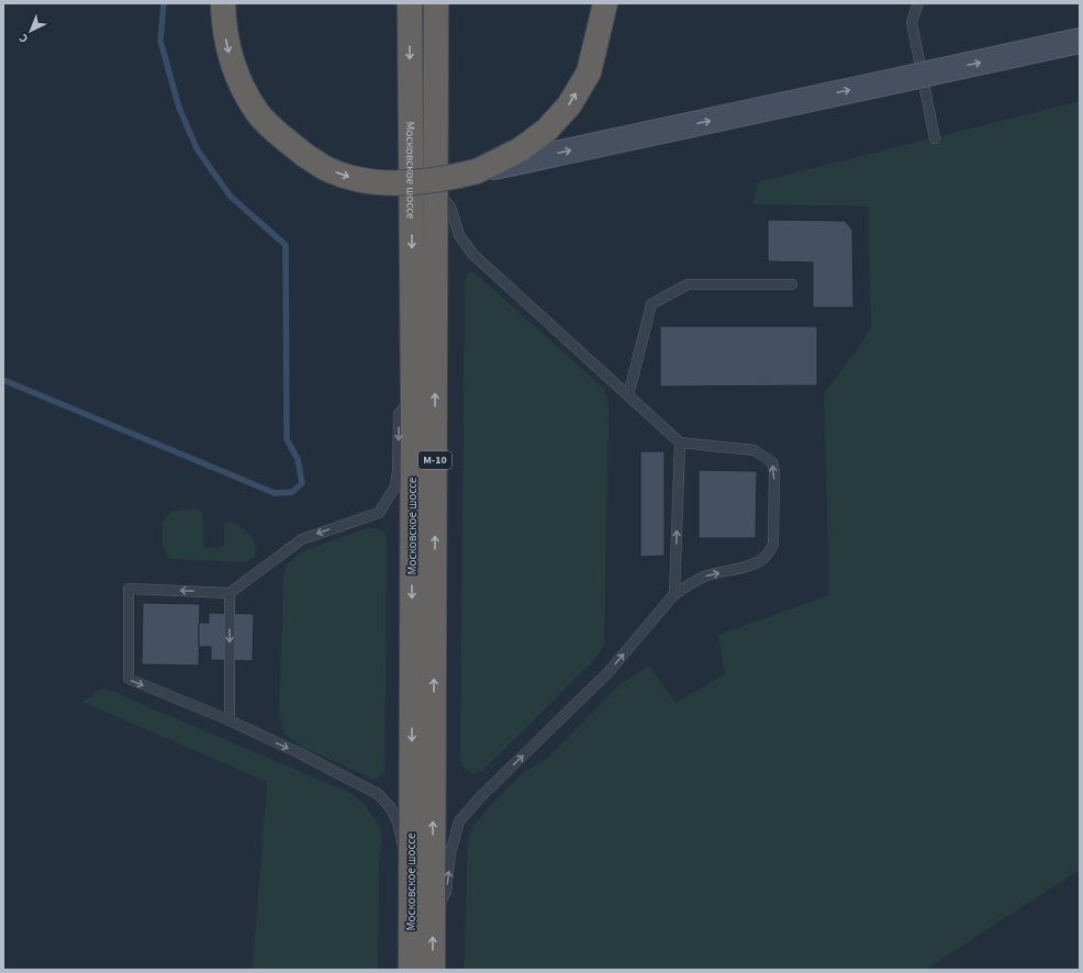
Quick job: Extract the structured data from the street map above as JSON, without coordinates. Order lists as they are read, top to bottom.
{
  "streets": {
    "highway": ["Московское шоссе", "М-10"]
  },
  "north": "bottom left"
}
